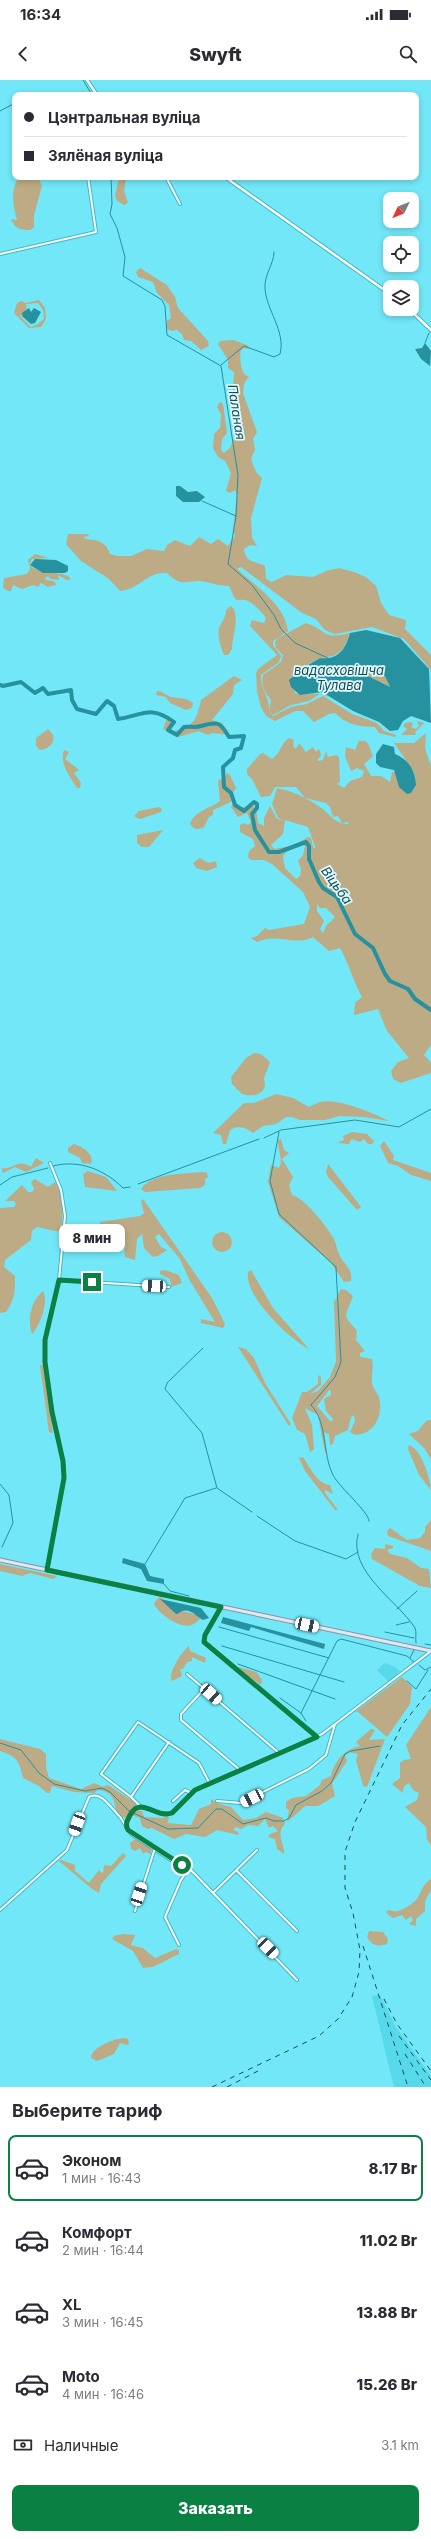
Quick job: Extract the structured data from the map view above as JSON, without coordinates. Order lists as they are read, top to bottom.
{
  "water": ["Паланая", "вадасховішча Тулава", "Віцьба"],
  "north": "bottom left",
  "page": {
    "status": "16:34",
    "header": "Swyft",
    "banner": ["Цэнтральная вуліца", "Зялёная вуліца"],
    "bubble": "8 мин",
    "heading": "Выберите тариф",
    "list": [
      {
        "name": "Эконом",
        "note": "1 мин · 16:43",
        "value": "8.17 Br"
      },
      {
        "name": "Комфорт",
        "note": "2 мин · 16:44",
        "value": "11.02 Br"
      },
      {
        "name": "XL",
        "note": "3 мин · 16:45",
        "value": "13.88 Br"
      },
      {
        "name": "Moto",
        "note": "4 мин · 16:46",
        "value": "15.26 Br"
      }
    ],
    "pay": ["Наличные", "3.1 km"],
    "buttons": "Заказать"
  }
}
